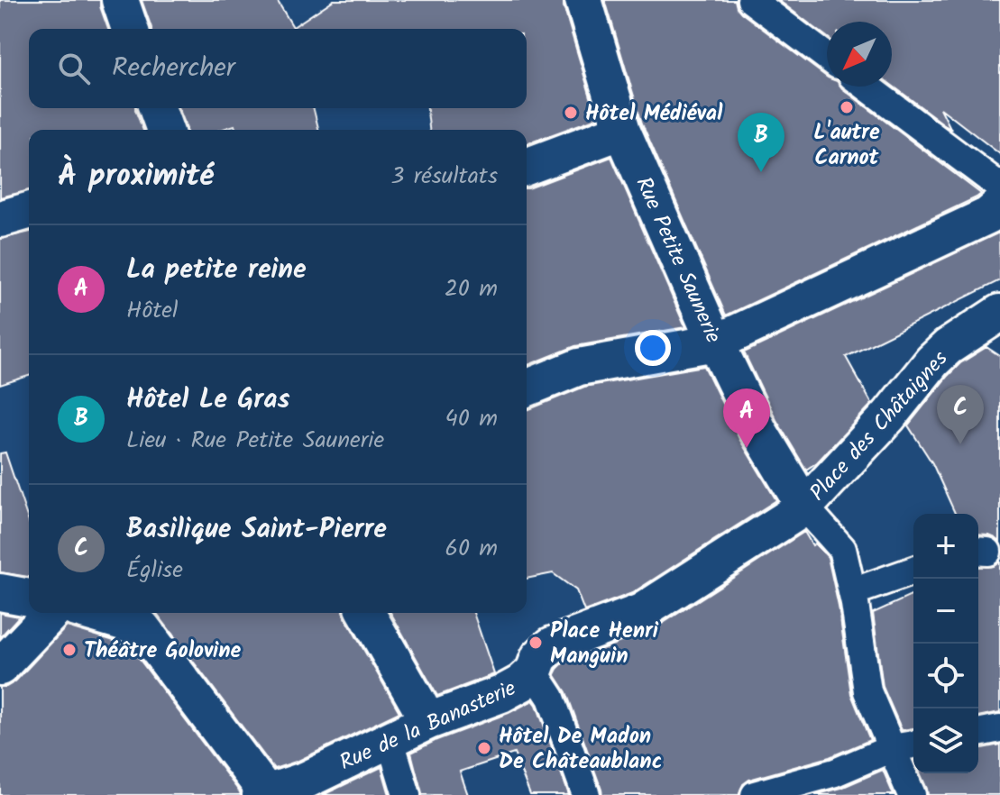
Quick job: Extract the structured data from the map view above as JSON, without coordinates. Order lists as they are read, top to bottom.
{
  "streets": {
    "street": ["Rue Petite Saunerie", "Place des Châtaignes", "Rue de la Banasterie"]
  },
  "crossings": [
    ["Rue Petite Saunerie", "Place des Châtaignes"],
    ["Rue Petite Saunerie", "Rue de la Banasterie"],
    ["Place des Châtaignes", "Rue de la Banasterie"]
  ],
  "places": [
    "L'autre Carnot",
    "Hôtel Médiéval",
    "Place Henri Manguin",
    "Théâtre Golovine",
    "Hôtel De Madon De Châteaublanc"
  ],
  "north": "bottom left",
  "page": {
    "search": "Rechercher",
    "pins": ["B", "C", "A"],
    "heading": ["À proximité", "3 résultats"],
    "list": [
      {
        "mark": "A",
        "name": "La petite reine",
        "note": "Hôtel",
        "value": "20 m"
      },
      {
        "mark": "B",
        "name": "Hôtel Le Gras",
        "note": "Lieu · Rue Petite Saunerie",
        "value": "40 m"
      },
      {
        "mark": "C",
        "name": "Basilique Saint-Pierre",
        "note": "Église",
        "value": "60 m"
      }
    ],
    "map_buttons": ["+", "−"]
  }
}
